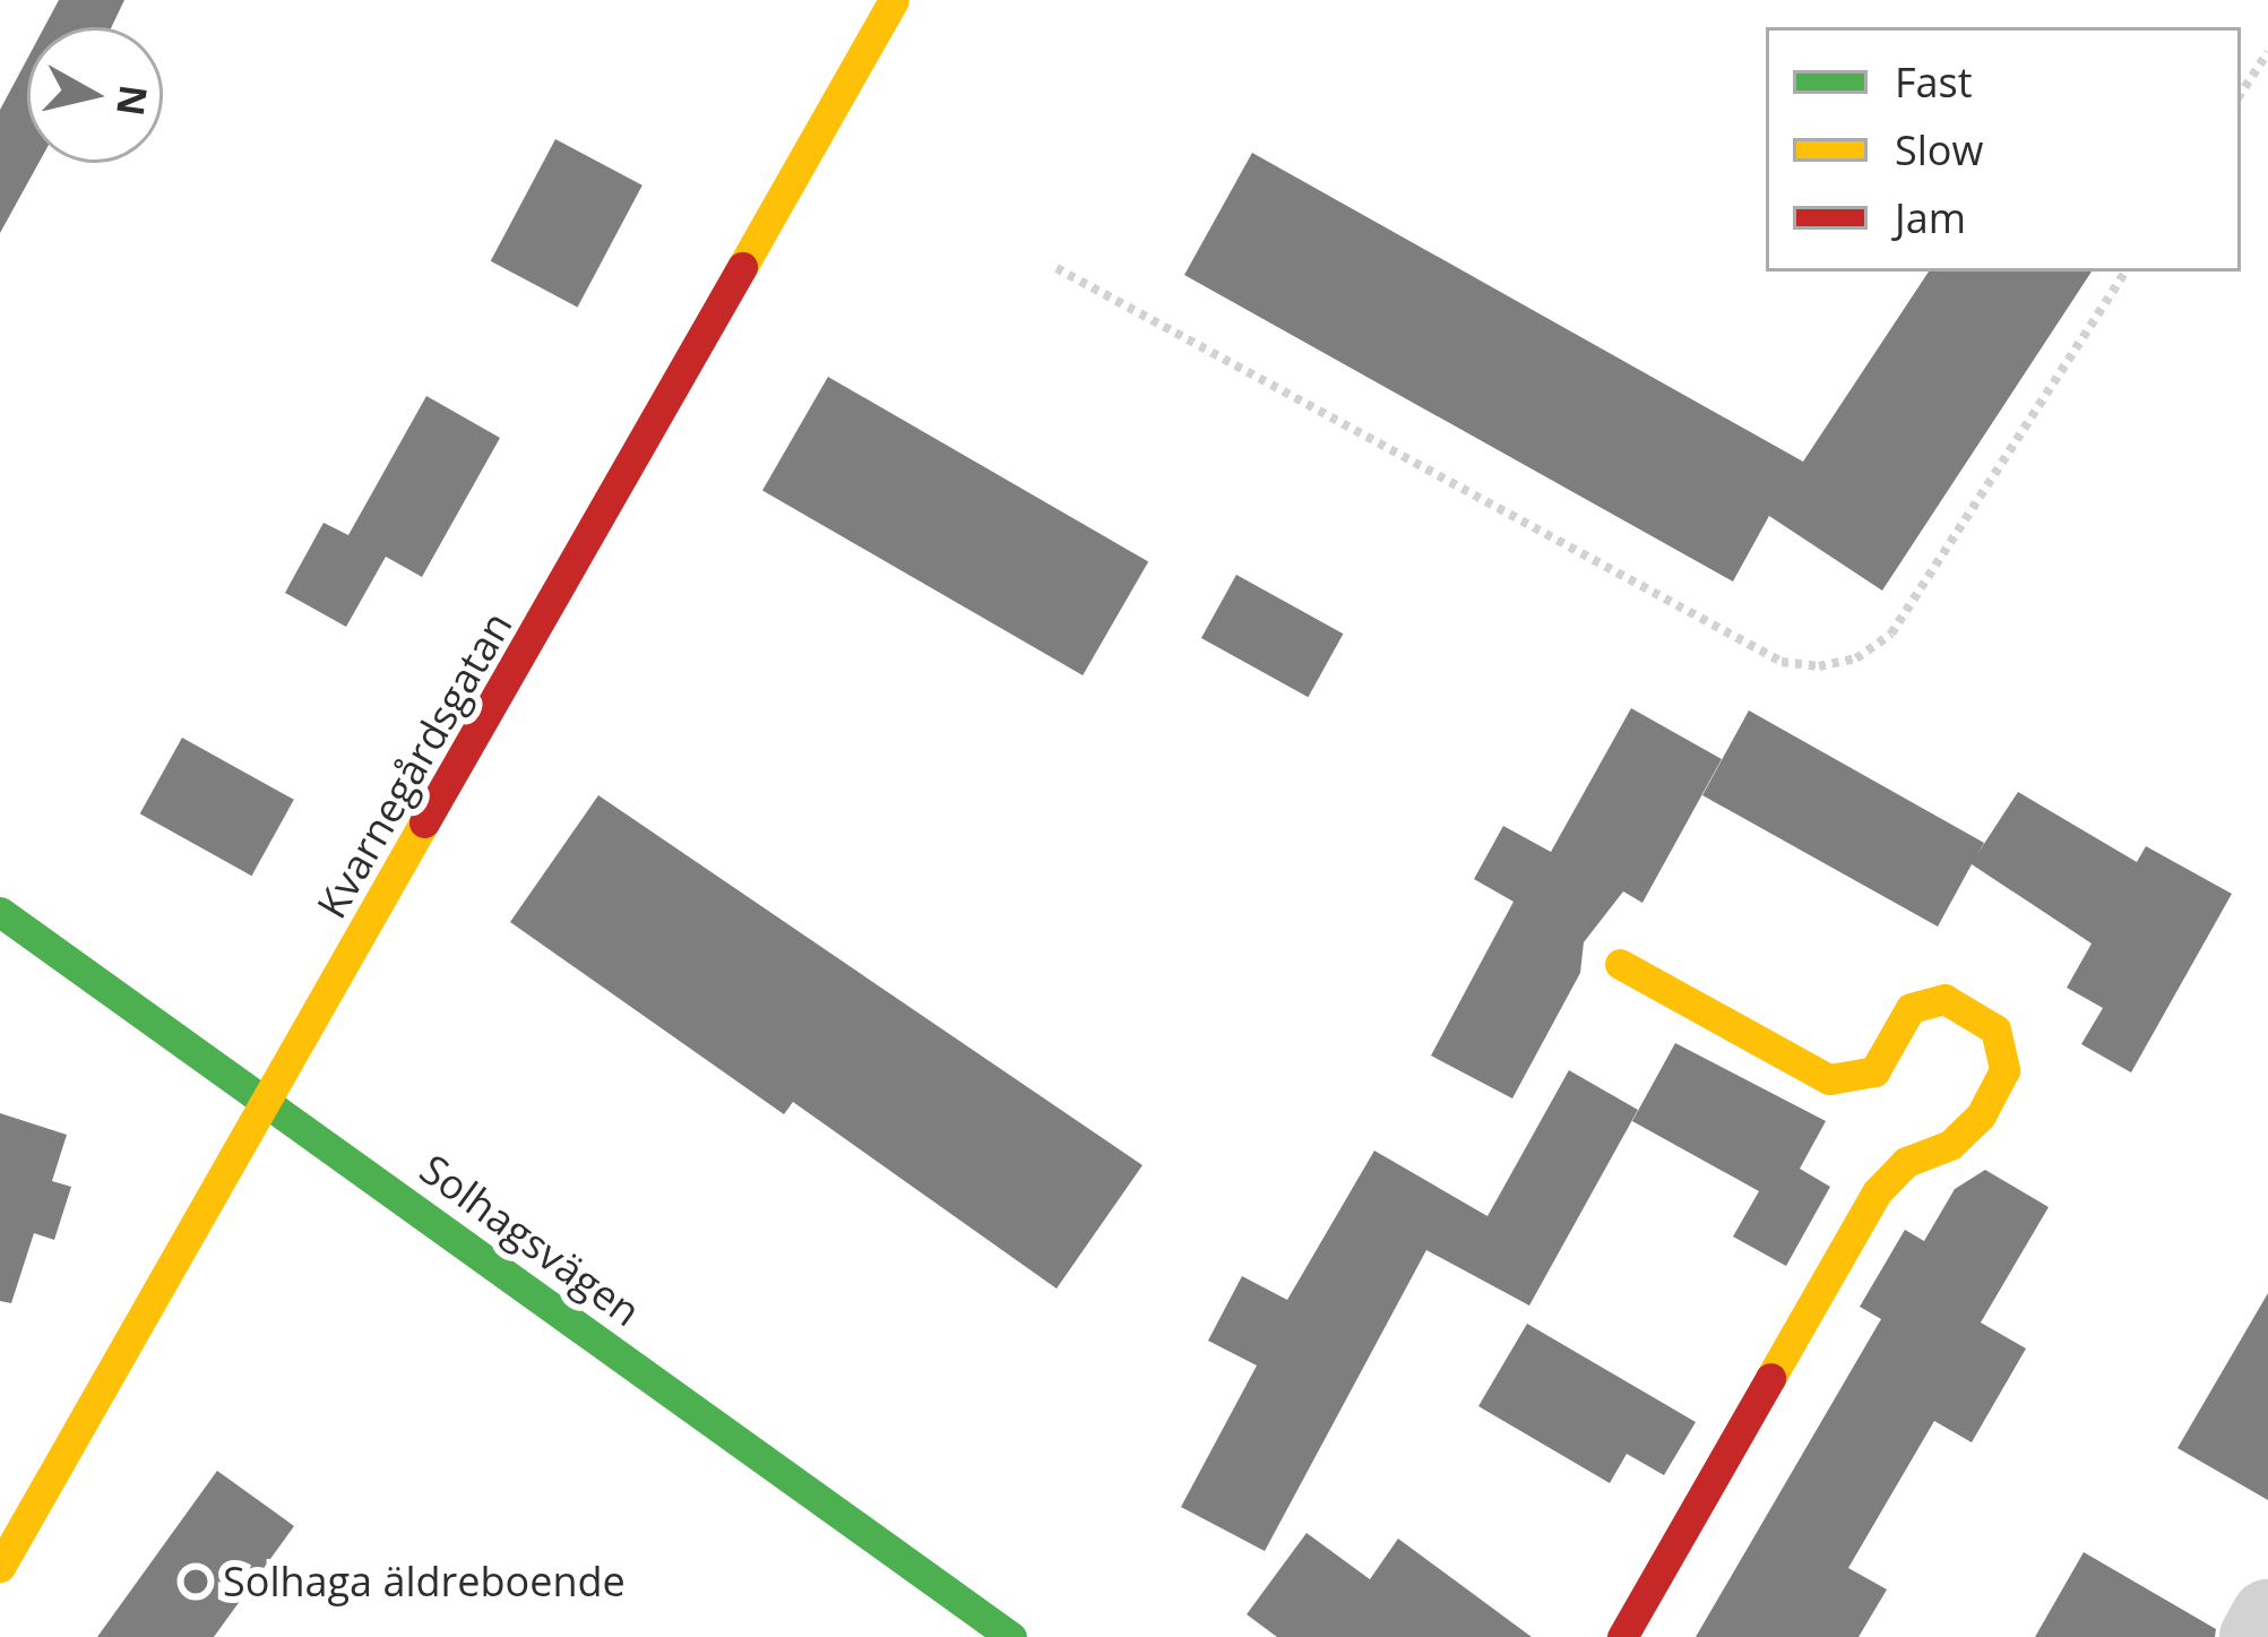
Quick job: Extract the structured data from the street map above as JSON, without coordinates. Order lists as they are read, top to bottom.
{
  "streets": {
    "street": ["Kvarnegårdsgatan", "Solhagsvägen"]
  },
  "crossings": [
    ["Kvarnegårdsgatan", "Solhagsvägen"]
  ],
  "places": ["Solhaga äldreboende"],
  "legend": ["Fast", "Slow", "Jam"],
  "north": "right"
}
